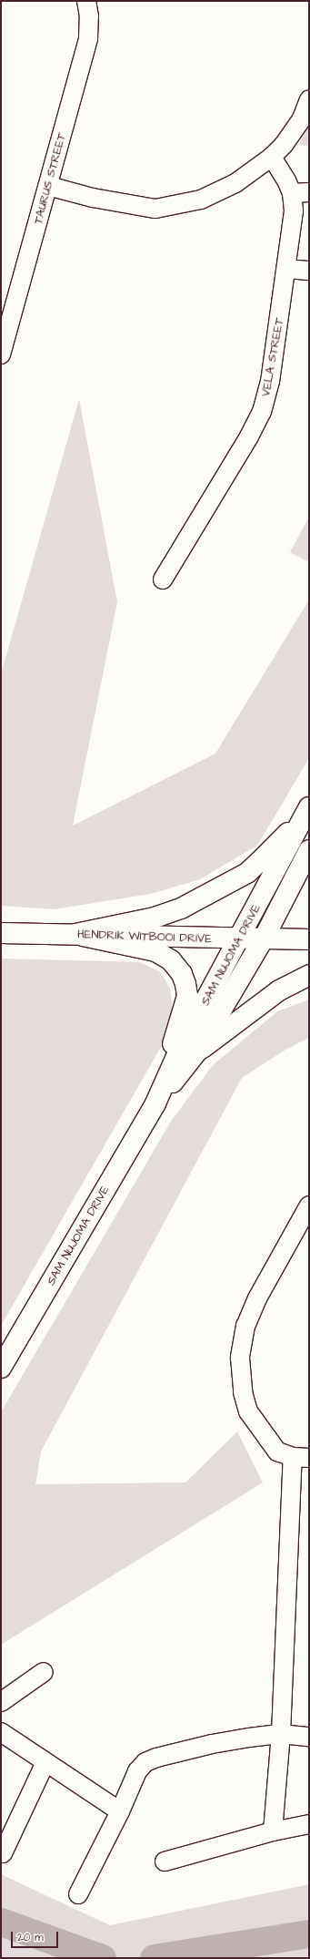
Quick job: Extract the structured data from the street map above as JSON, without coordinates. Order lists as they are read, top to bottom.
{
  "streets": {
    "main road": ["HENDRIK WITBOOI DRIVE", "SAM NUJOMA DRIVE"],
    "street": ["TAURUS STREET", "VELA STREET"]
  },
  "crossings": [
    ["HENDRIK WITBOOI DRIVE", "SAM NUJOMA DRIVE"]
  ],
  "scale_bar": "20 m"
}
